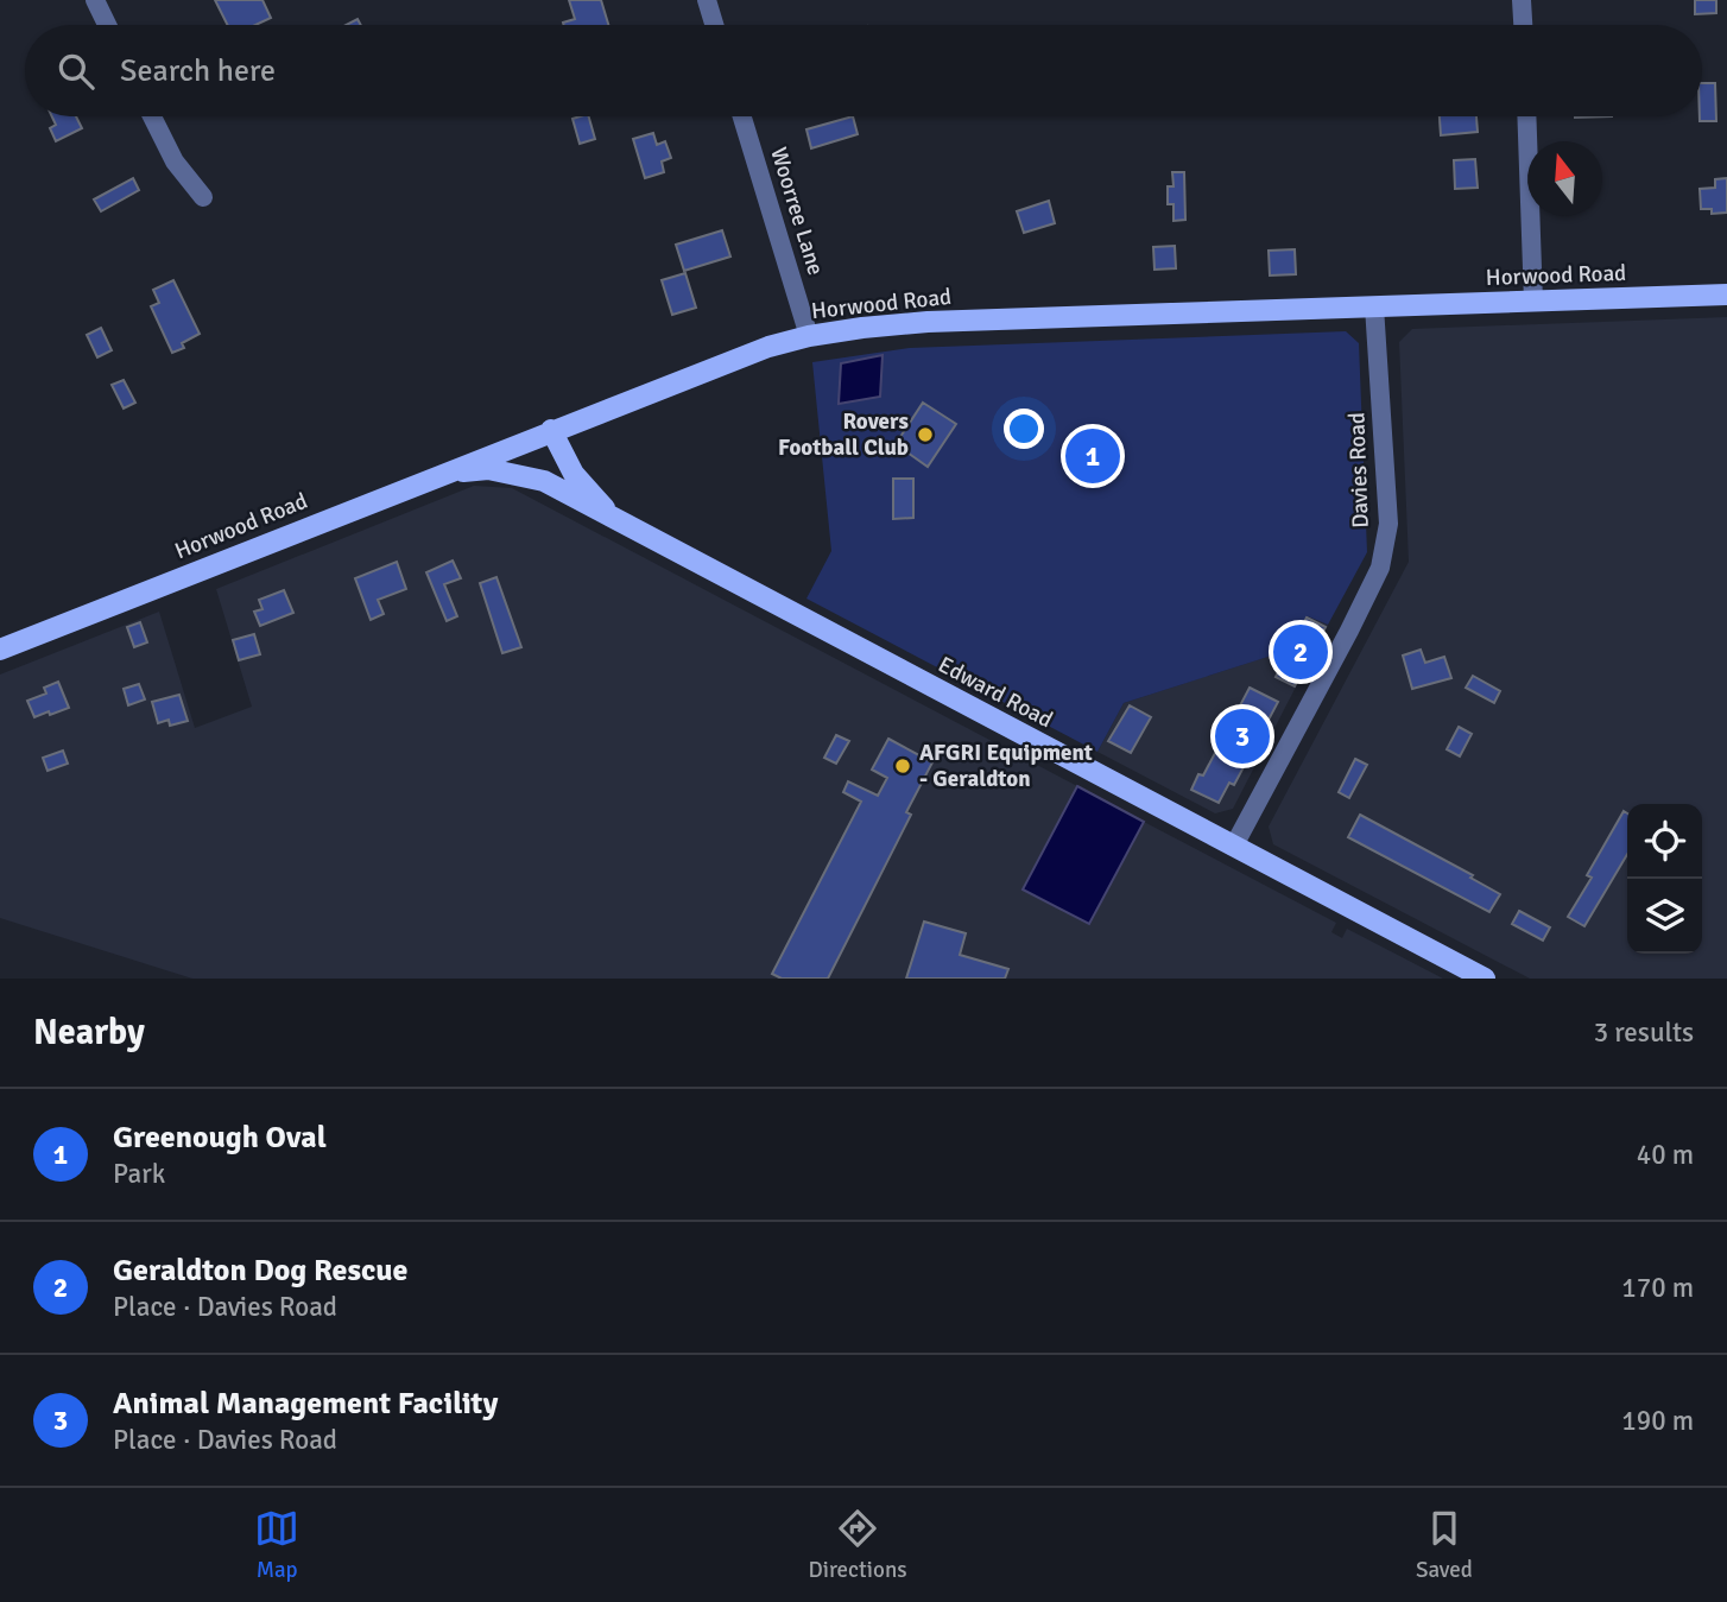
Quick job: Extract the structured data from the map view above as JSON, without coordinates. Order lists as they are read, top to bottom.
{
  "streets": {
    "main road": ["Horwood Road", "Edward Road"],
    "street": ["Woorree Lane", "Davies Road"]
  },
  "crossings": [
    ["Woorree Lane", "Horwood Road"],
    ["Horwood Road", "Davies Road"],
    ["Horwood Road", "Edward Road"],
    ["Davies Road", "Edward Road"]
  ],
  "places": ["Rovers Football Club", "AFGRI Equipment - Geraldton"],
  "north": "top",
  "page": {
    "search": "Search here",
    "pins": ["1", "2", "3"],
    "heading": ["Nearby", "3 results"],
    "list": [
      {
        "mark": "1",
        "name": "Greenough Oval",
        "note": "Park",
        "value": "40 m"
      },
      {
        "mark": "2",
        "name": "Geraldton Dog Rescue",
        "note": "Place · Davies Road",
        "value": "170 m"
      },
      {
        "mark": "3",
        "name": "Animal Management Facility",
        "note": "Place · Davies Road",
        "value": "190 m"
      }
    ],
    "nav": ["Map", "Directions", "Saved"]
  }
}
